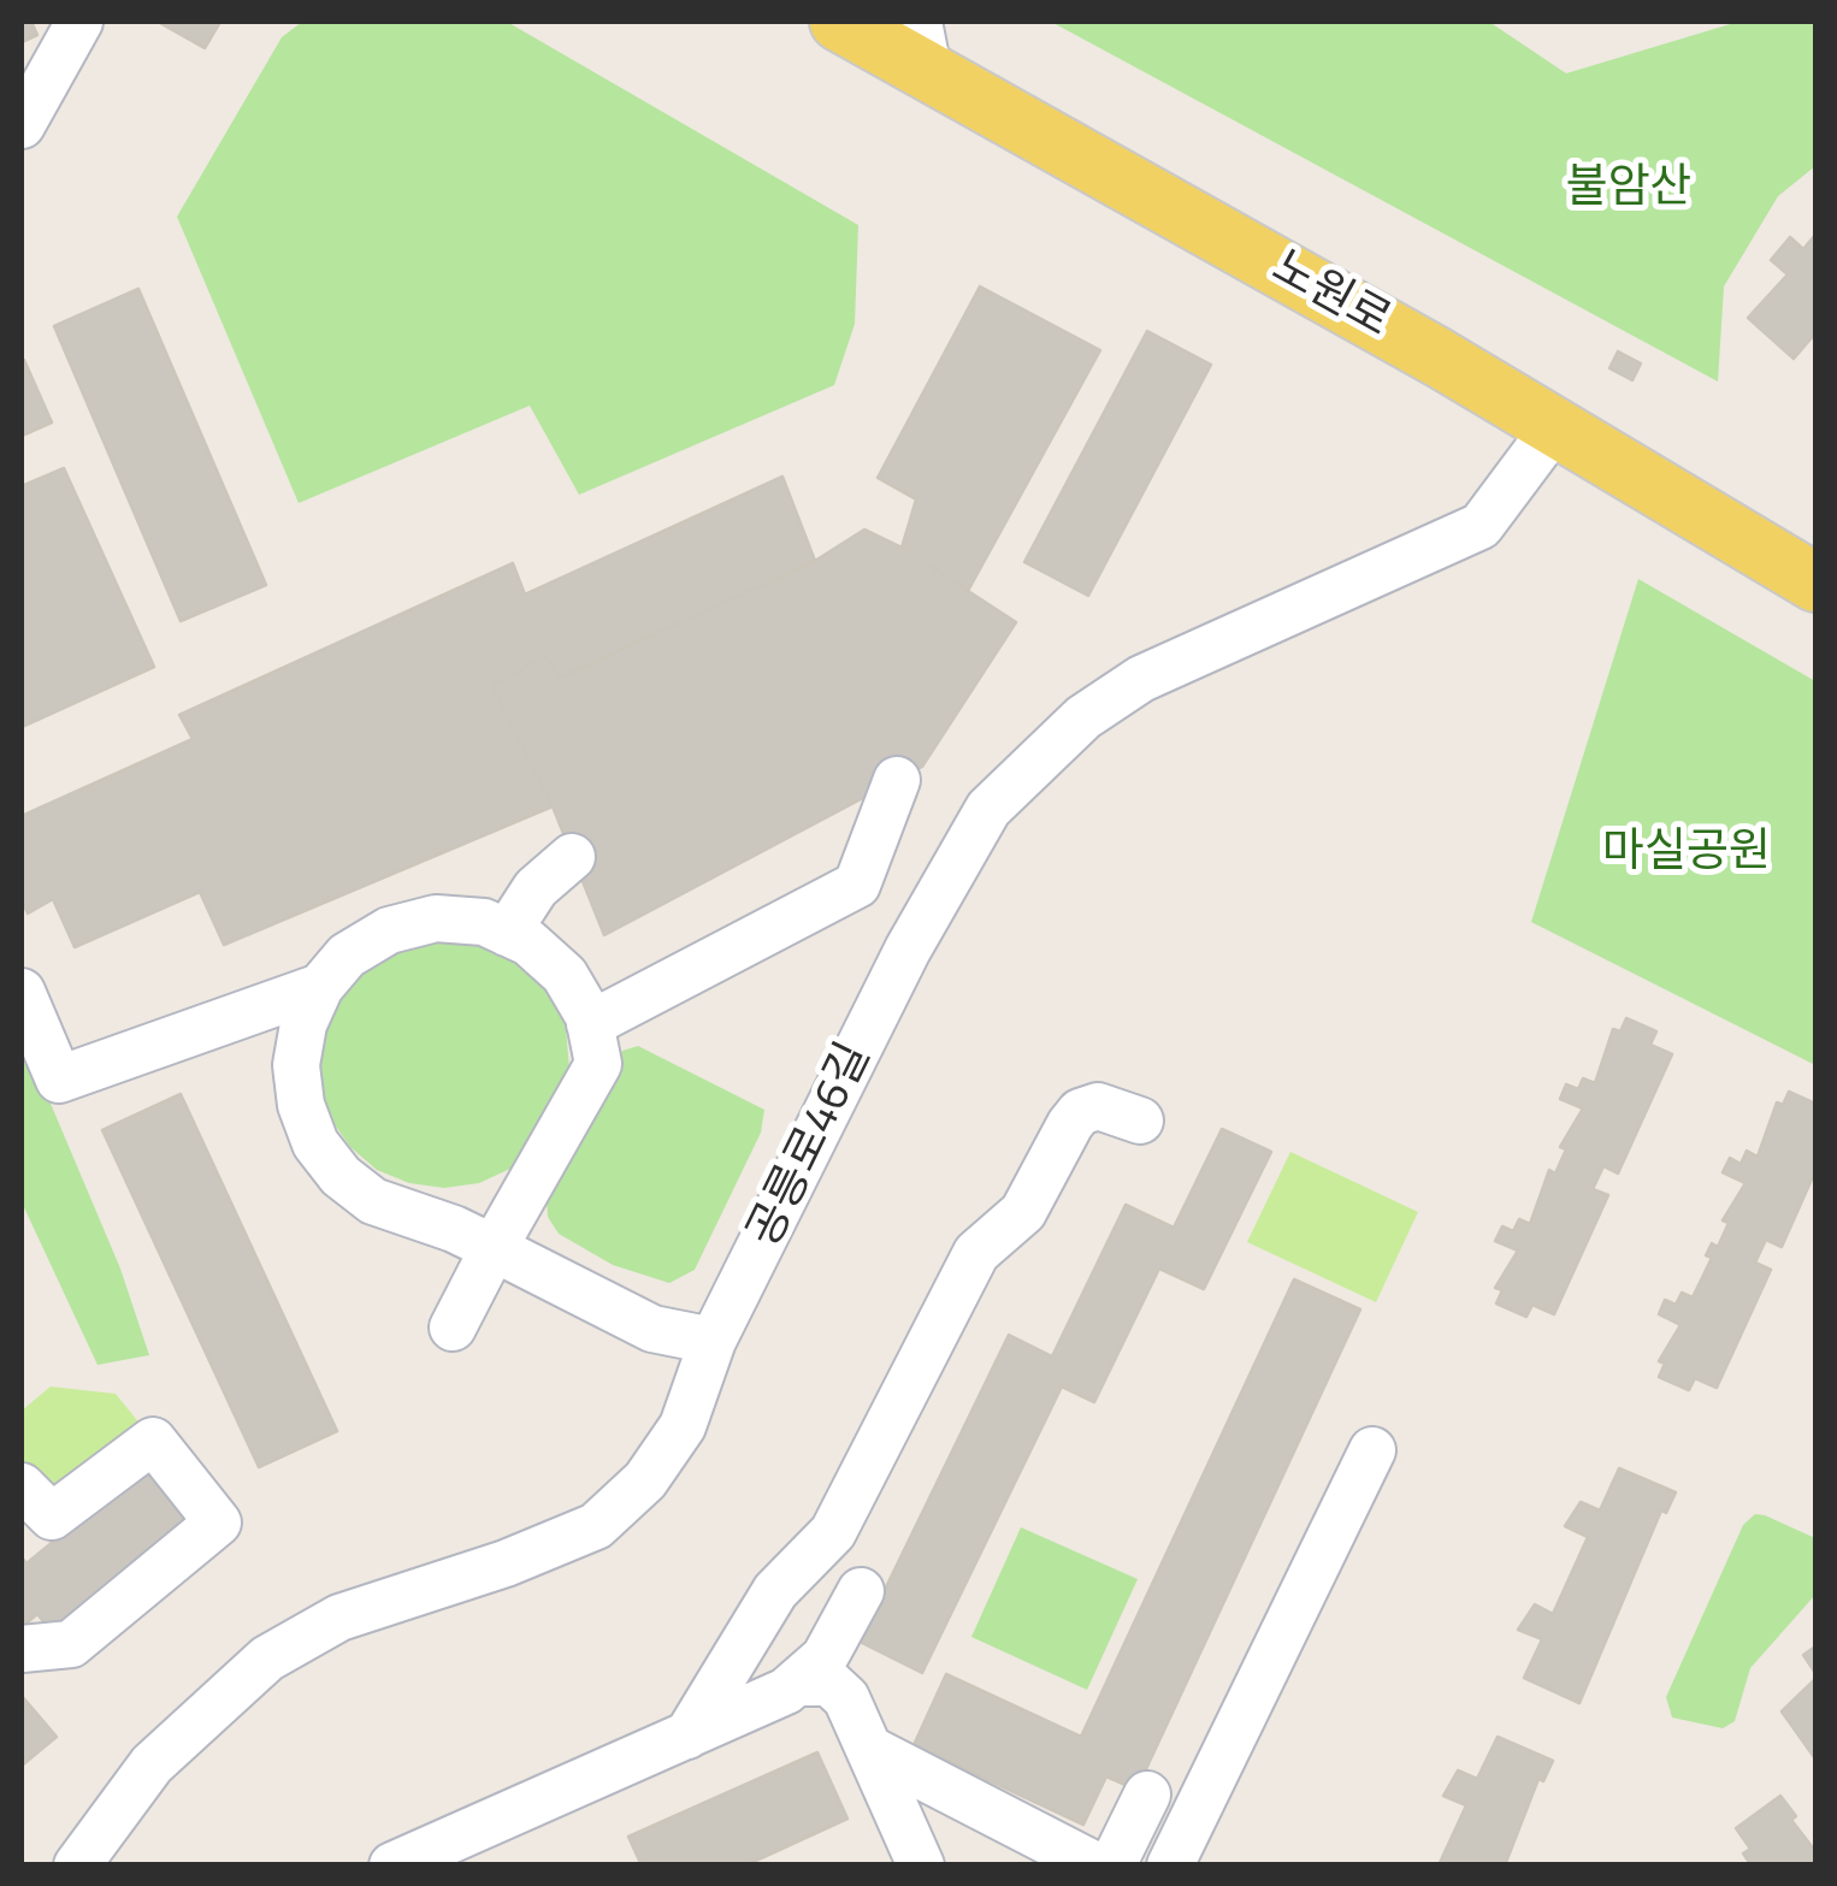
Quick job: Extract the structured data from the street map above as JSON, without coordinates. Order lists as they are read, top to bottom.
{
  "streets": {
    "main road": ["노원로"],
    "street": ["공릉로46길"]
  },
  "crossings": [
    ["노원로", "공릉로46길"]
  ],
  "parks": ["불암산", "마실공원"]
}
